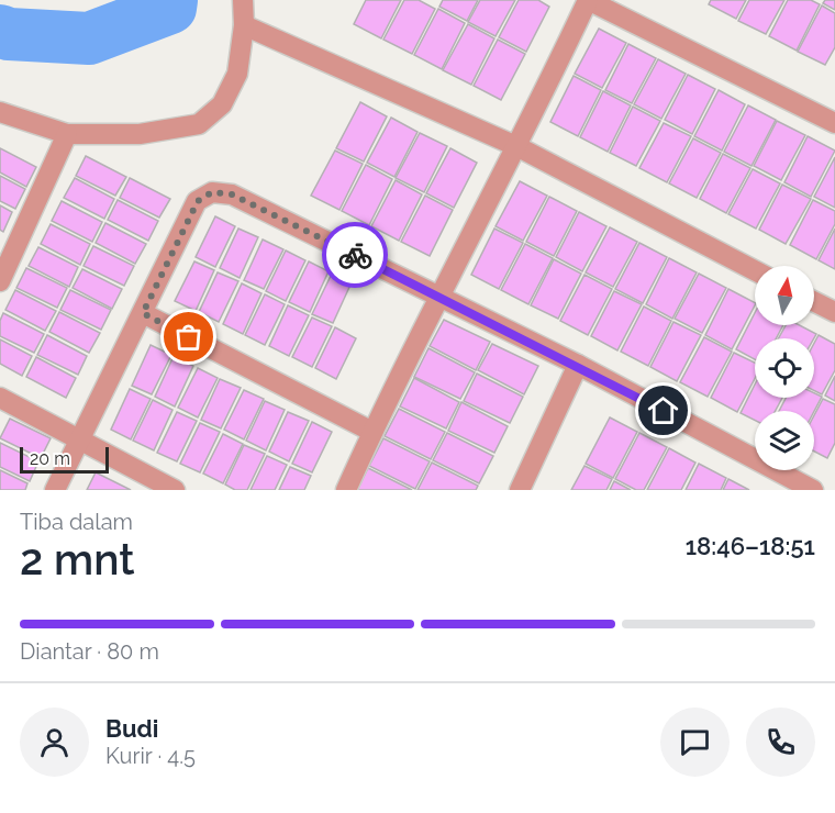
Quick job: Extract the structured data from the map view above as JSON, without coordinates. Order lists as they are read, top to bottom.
{
  "scale_bar": "20 m",
  "north": "top",
  "page": {
    "scale": "20 m",
    "heading": ["2 mnt", "Tiba dalam", "18:46–18:51"],
    "panel": ["Budi", "Kurir · 4.5"],
    "bar": "Diantar · 80 m"
  }
}
